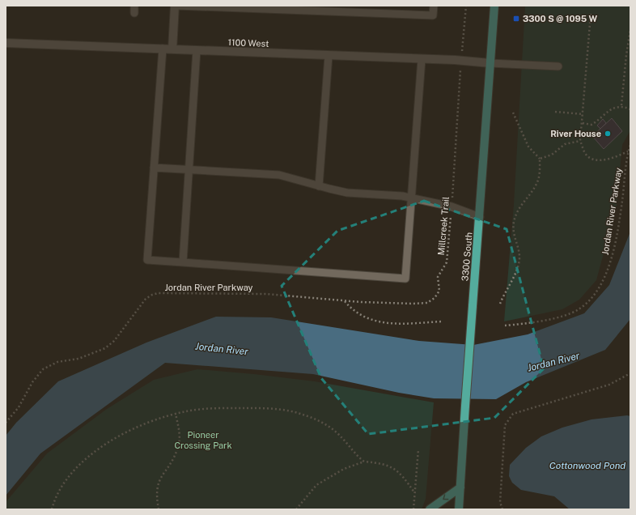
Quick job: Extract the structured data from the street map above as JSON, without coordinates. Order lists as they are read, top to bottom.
{
  "streets": {
    "main road": ["3300 South"],
    "street": ["1100 West"],
    "path": ["Jordan River Parkway", "Millcreek Trail"]
  },
  "crossings": [
    ["1100 West", "3300 South"],
    ["Jordan River Parkway", "Millcreek Trail"]
  ],
  "water": ["Jordan River", "Cottonwood Pond"],
  "parks": ["Pioneer Crossing Park"],
  "places": {
    "transit": ["3300 S @ 1095 W"],
    "other": ["River House"]
  }
}
